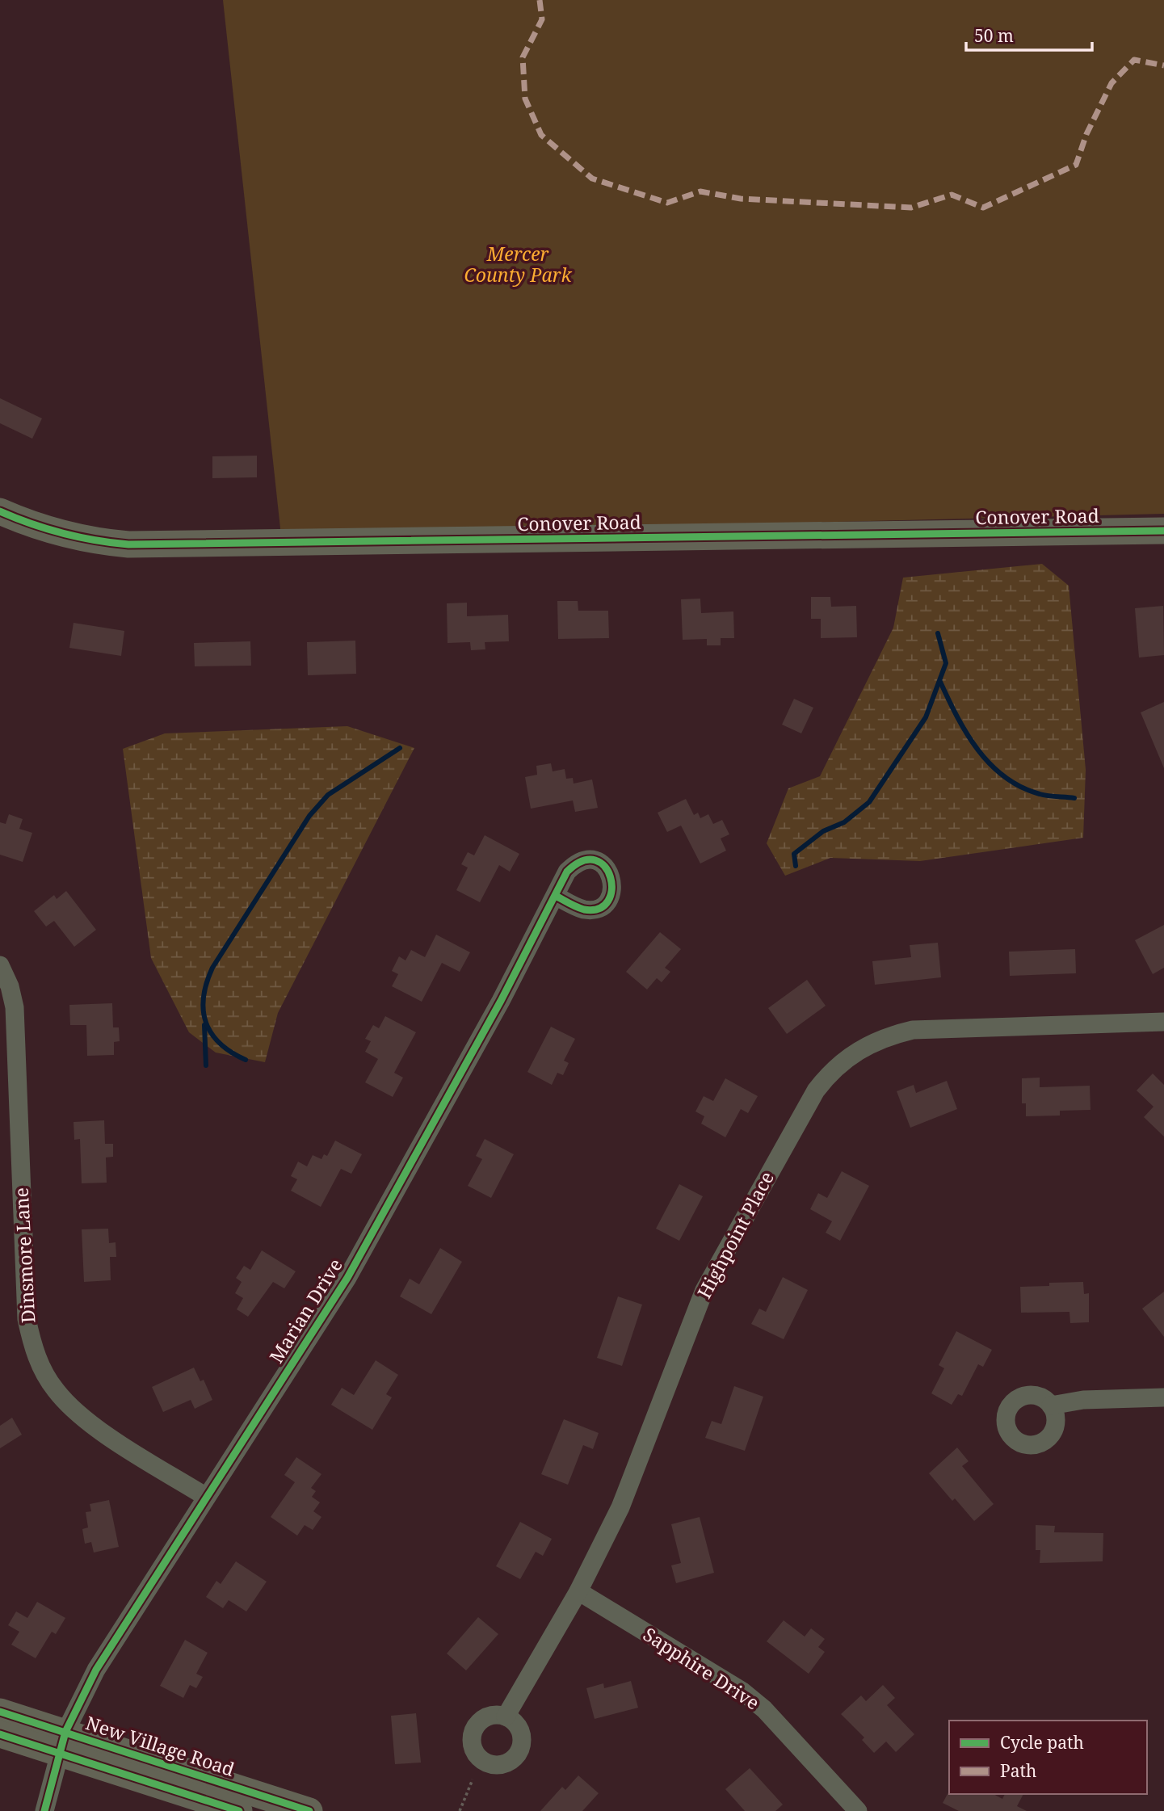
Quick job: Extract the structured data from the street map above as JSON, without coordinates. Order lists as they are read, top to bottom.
{
  "streets": {
    "street": [
      "Conover Road",
      "Highpoint Place",
      "Dinsmore Lane",
      "Marian Drive",
      "Sapphire Drive",
      "New Village Road"
    ]
  },
  "crossings": [
    ["Highpoint Place", "Sapphire Drive"],
    ["Dinsmore Lane", "Marian Drive"],
    ["Marian Drive", "New Village Road"]
  ],
  "parks": ["Mercer County Park"],
  "legend": ["Cycle path", "Path"],
  "scale_bar": "50 m"
}
